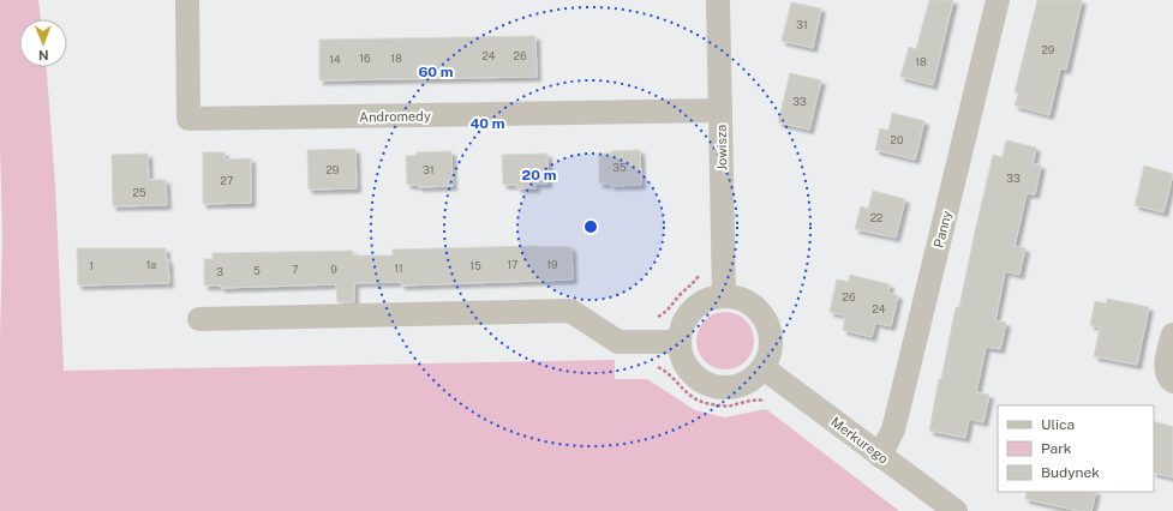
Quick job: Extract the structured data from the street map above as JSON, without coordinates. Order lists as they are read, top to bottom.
{
  "streets": {
    "street": [
      "Andromedy",
      "Jowisza",
      "Panny",
      "Merkurego"
    ]
  },
  "crossings": [
    ["Andromedy", "Jowisza"],
    ["Jowisza", "Merkurego"],
    ["Panny", "Merkurego"]
  ],
  "house_numbers": [
    "31",
    "29",
    "24",
    "26",
    "16",
    "18",
    "14",
    "18",
    "33",
    "20",
    "35",
    "29",
    "31",
    "33",
    "27",
    "25",
    "22",
    "1a",
    "17",
    "19",
    "1",
    "15",
    "11",
    "7",
    "9",
    "5",
    "3",
    "26",
    "24"
  ],
  "legend": ["Ulica", "Park", "Budynek"],
  "north": "bottom",
  "rings": ["60 m", "40 m", "20 m"]
}
